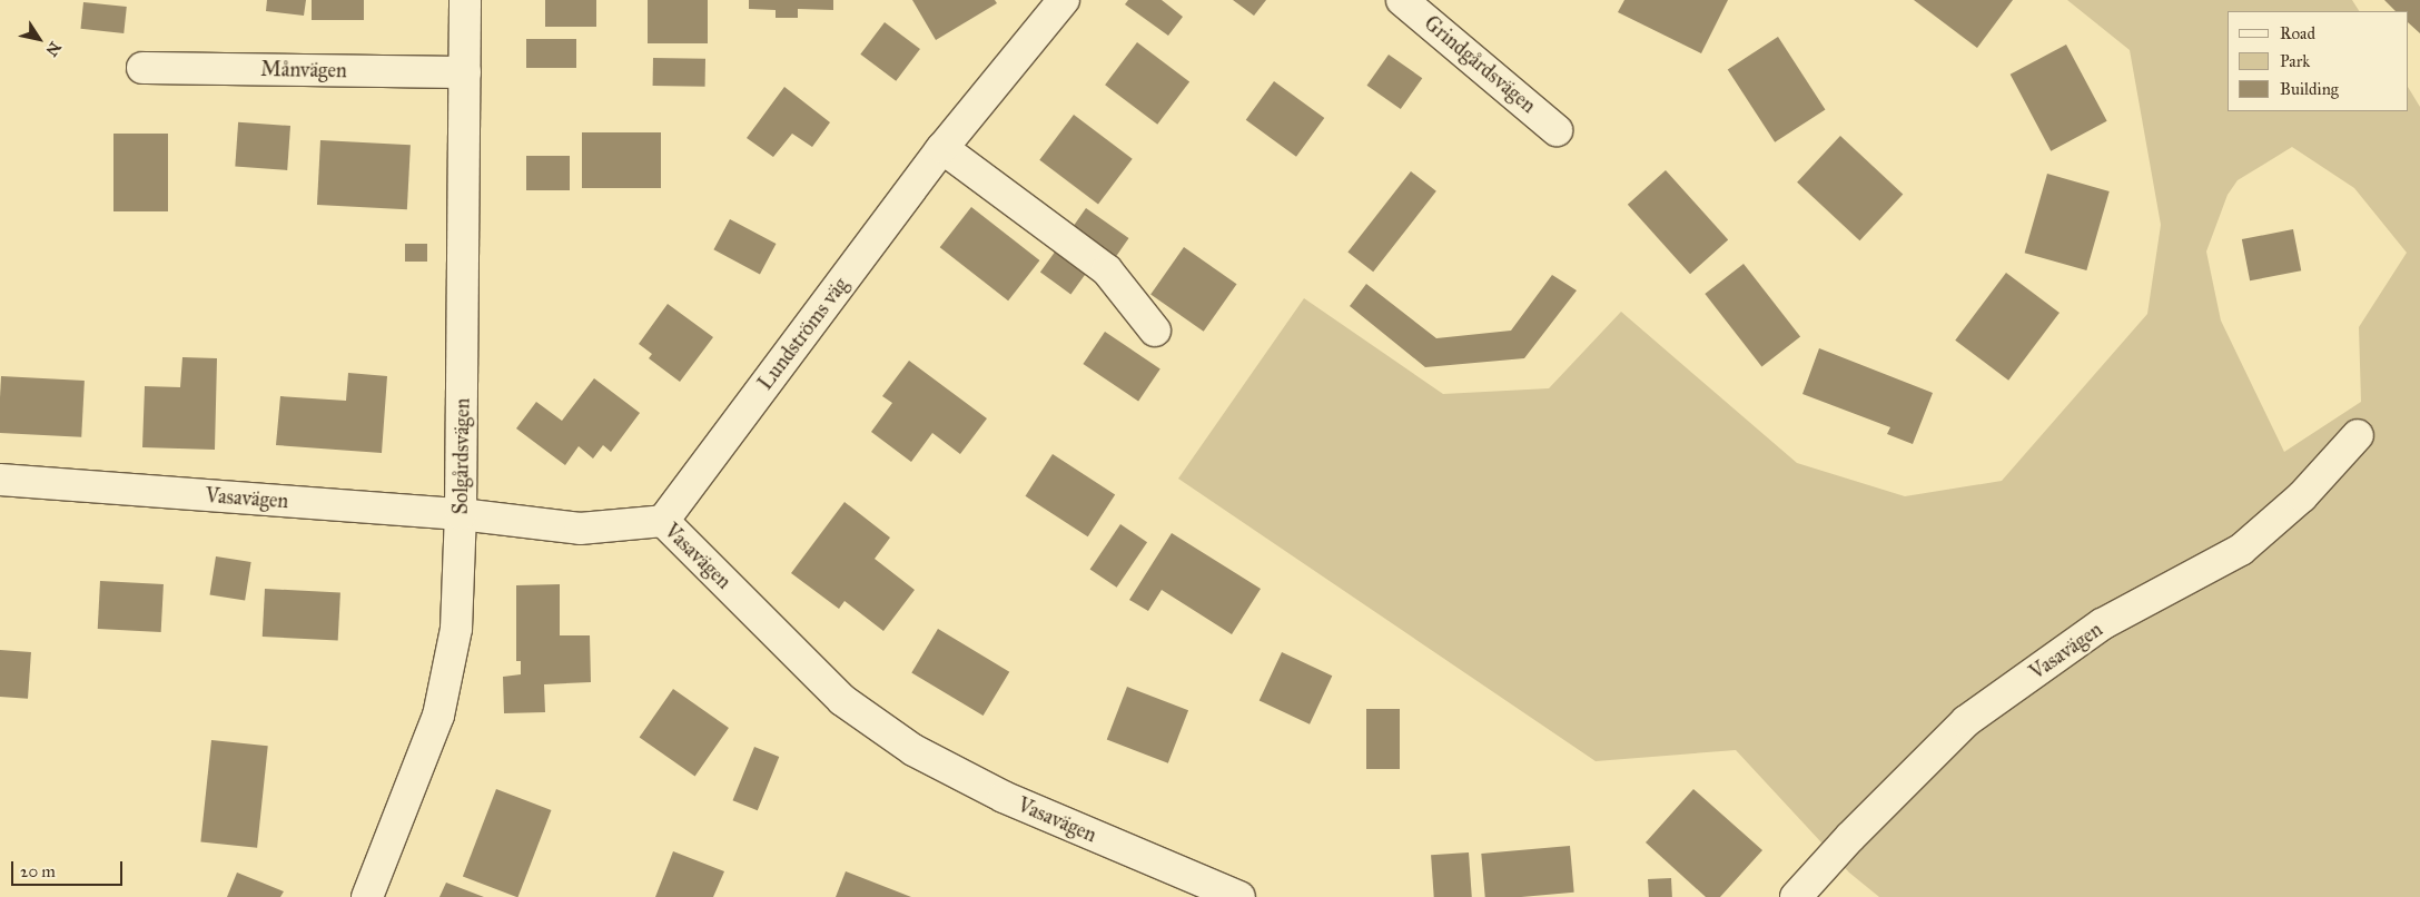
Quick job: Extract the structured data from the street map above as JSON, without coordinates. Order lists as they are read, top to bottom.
{
  "streets": {
    "street": [
      "Grindgårdsvägen",
      "Månvägen",
      "Lundströms väg",
      "Solgårdsvägen",
      "Vasavägen"
    ]
  },
  "crossings": [
    ["Månvägen", "Solgårdsvägen"],
    ["Lundströms väg", "Vasavägen"],
    ["Solgårdsvägen", "Vasavägen"]
  ],
  "legend": ["Road", "Park", "Building"],
  "scale_bar": "20 m",
  "north": "bottom right"
}
